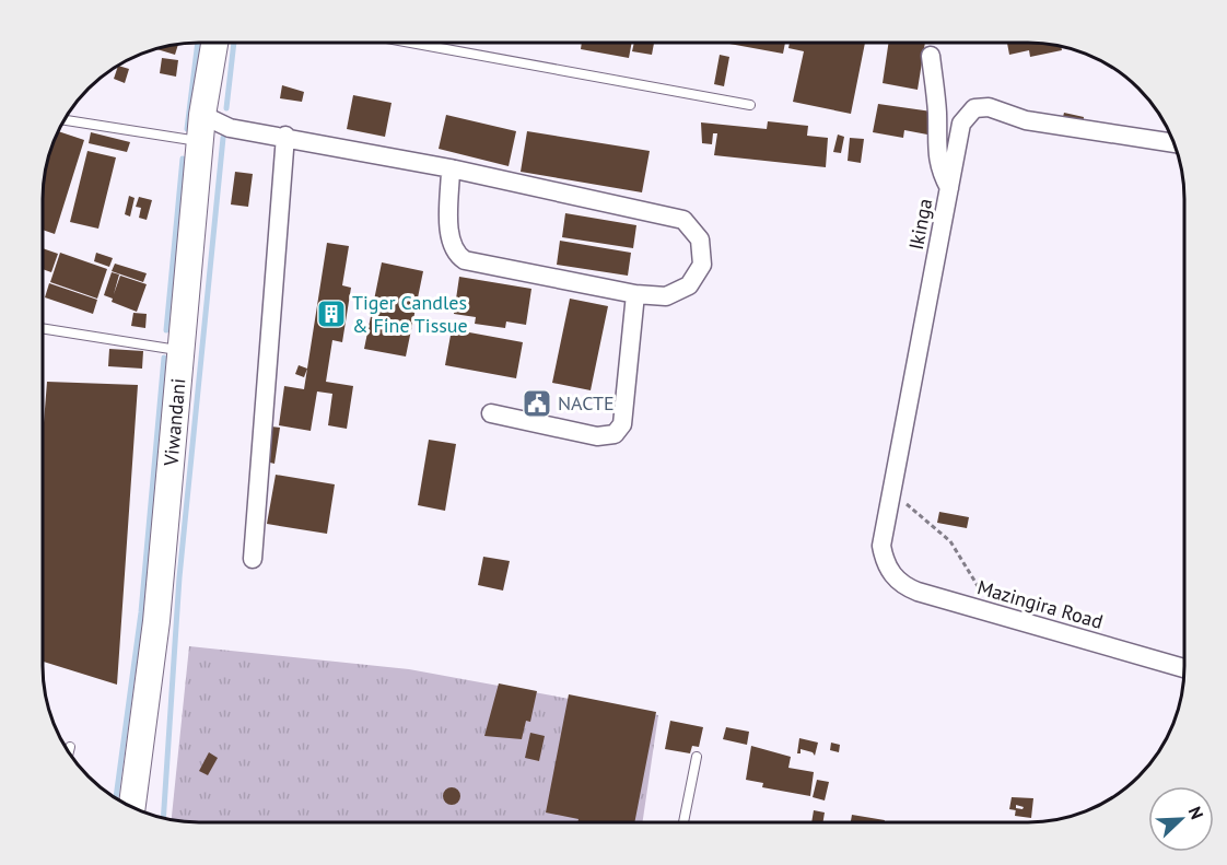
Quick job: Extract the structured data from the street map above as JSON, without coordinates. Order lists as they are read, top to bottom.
{
  "streets": {
    "street": ["Ikinga", "Viwandani", "Mazingira Road"]
  },
  "crossings": [
    ["Ikinga", "Mazingira Road"]
  ],
  "places": {
    "building": ["Tiger Candles & Fine Tissue"],
    "public building": ["NACTE"]
  },
  "north": "top right"
}
